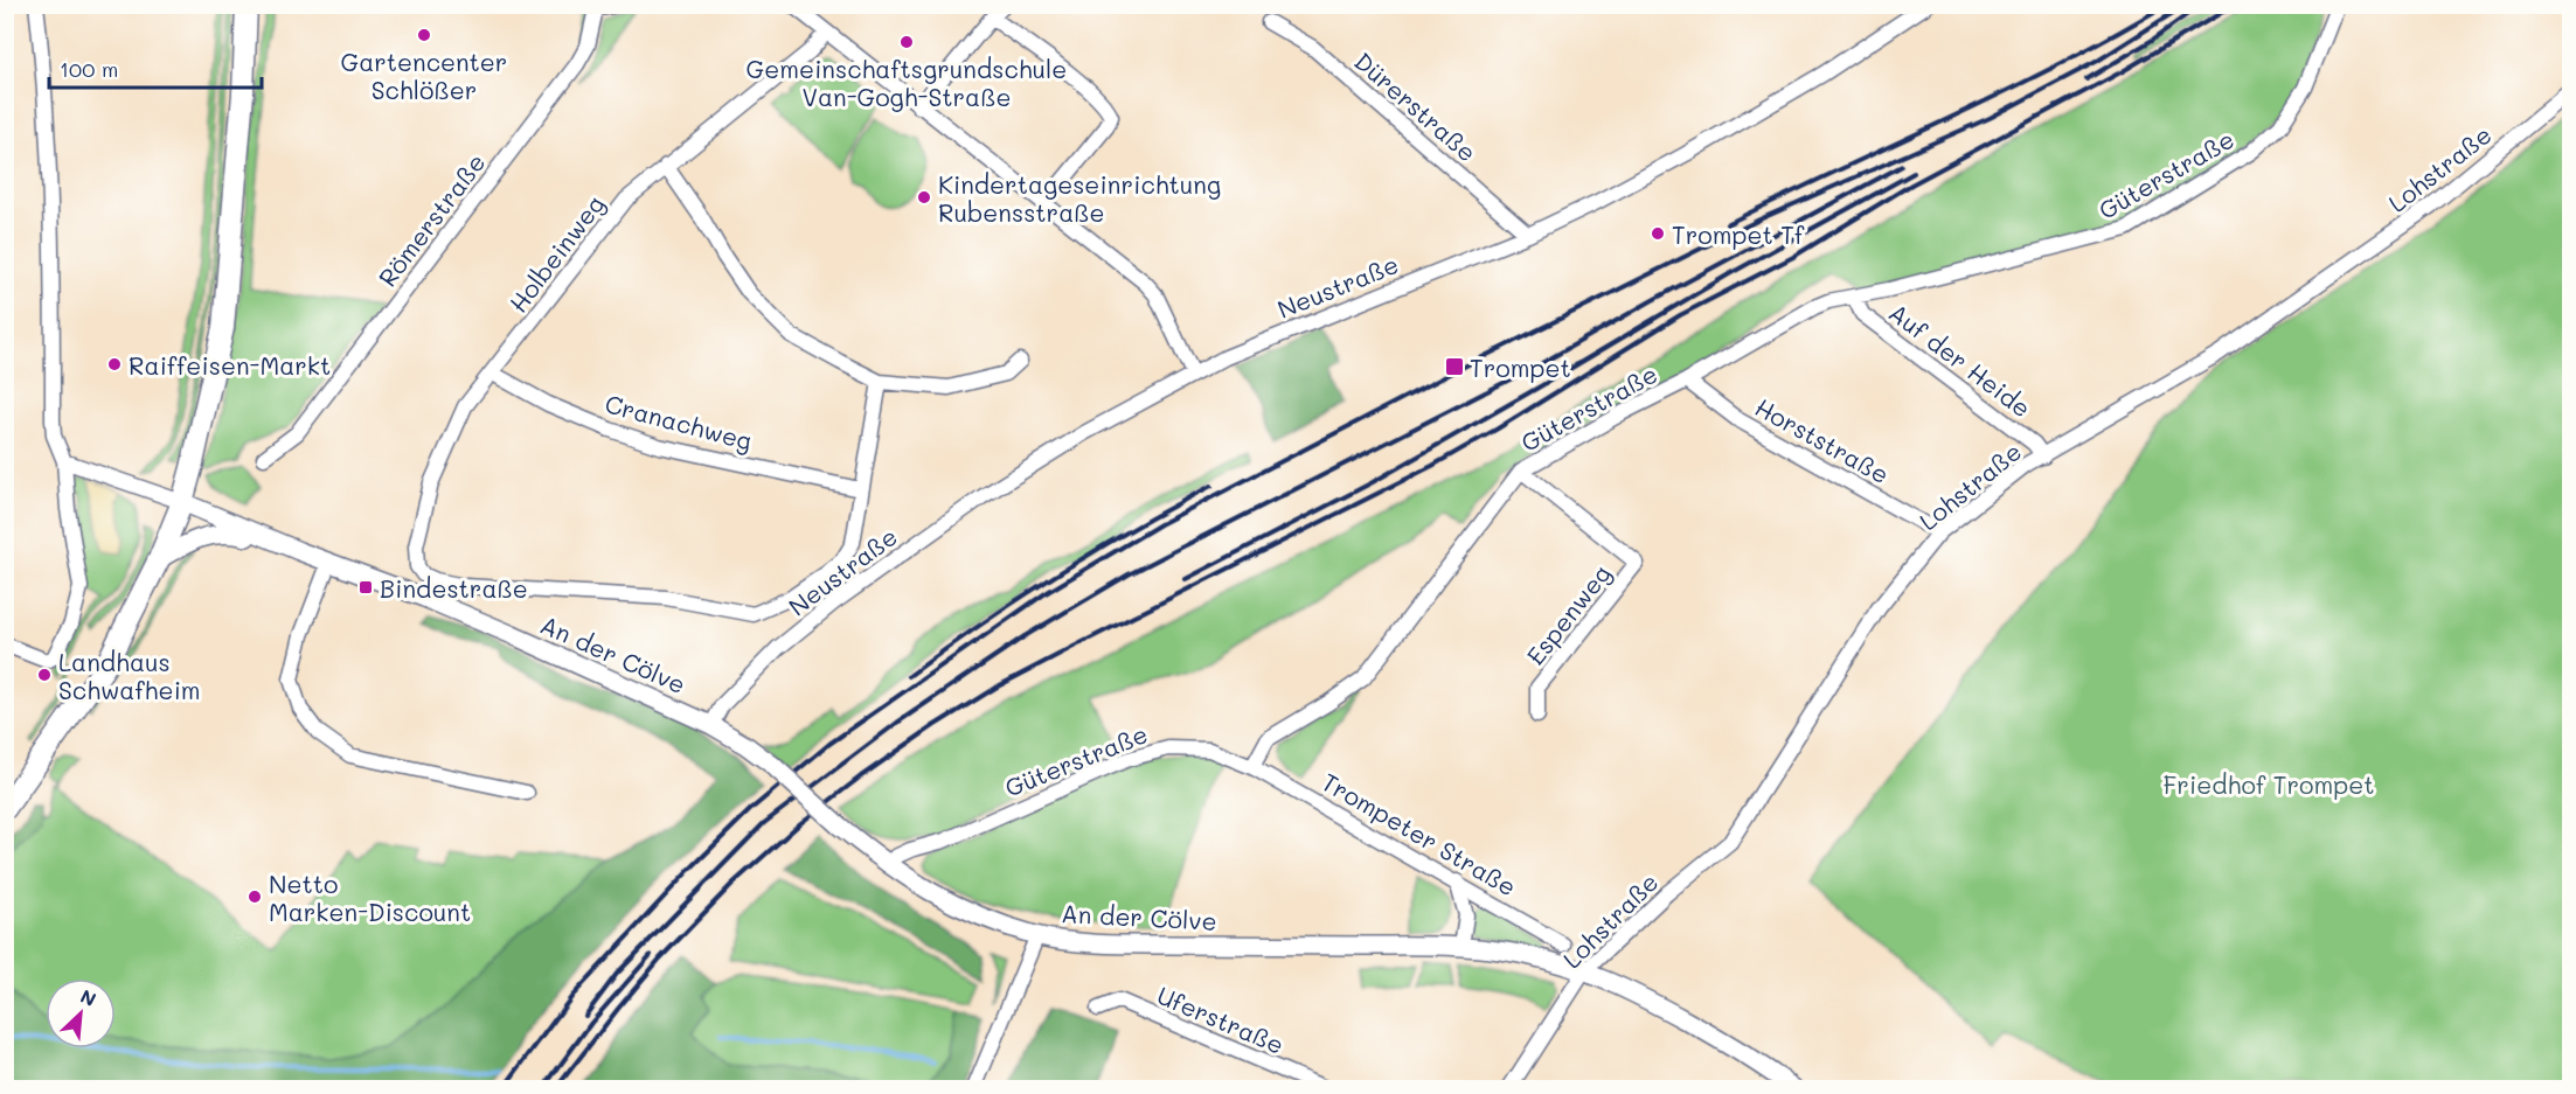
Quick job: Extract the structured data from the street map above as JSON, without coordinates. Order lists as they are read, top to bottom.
{
  "streets": {
    "street": [
      "Dürerstraße",
      "Lohstraße",
      "Güterstraße",
      "Römerstraße",
      "Holbeinweg",
      "Neustraße",
      "Auf der Heide",
      "Cranachweg",
      "Horststraße",
      "Espenweg",
      "An der Cölve",
      "Trompeter Straße",
      "Uferstraße"
    ]
  },
  "crossings": [
    ["Dürerstraße", "Neustraße"],
    ["Lohstraße", "Auf der Heide"],
    ["Lohstraße", "Horststraße"],
    ["Lohstraße", "An der Cölve"],
    ["Güterstraße", "Auf der Heide"],
    ["Güterstraße", "Horststraße"],
    ["Güterstraße", "Espenweg"],
    ["Güterstraße", "An der Cölve"],
    ["Güterstraße", "Trompeter Straße"],
    ["Holbeinweg", "Cranachweg"],
    ["Neustraße", "An der Cölve"]
  ],
  "parks": ["Friedhof Trompet"],
  "places": {
    "other": [
      "Gartencenter Schlößer",
      "Gemeinschaftsgrundschule Van-Gogh-Straße",
      "Kindertageseinrichtung Rubensstraße",
      "Trompet Tf",
      "Raiffeisen-Markt",
      "Landhaus Schwafheim",
      "Netto Marken-Discount"
    ],
    "transit": ["Trompet", "Bindestraße"]
  },
  "scale_bar": "100 m",
  "north": "top right"
}
